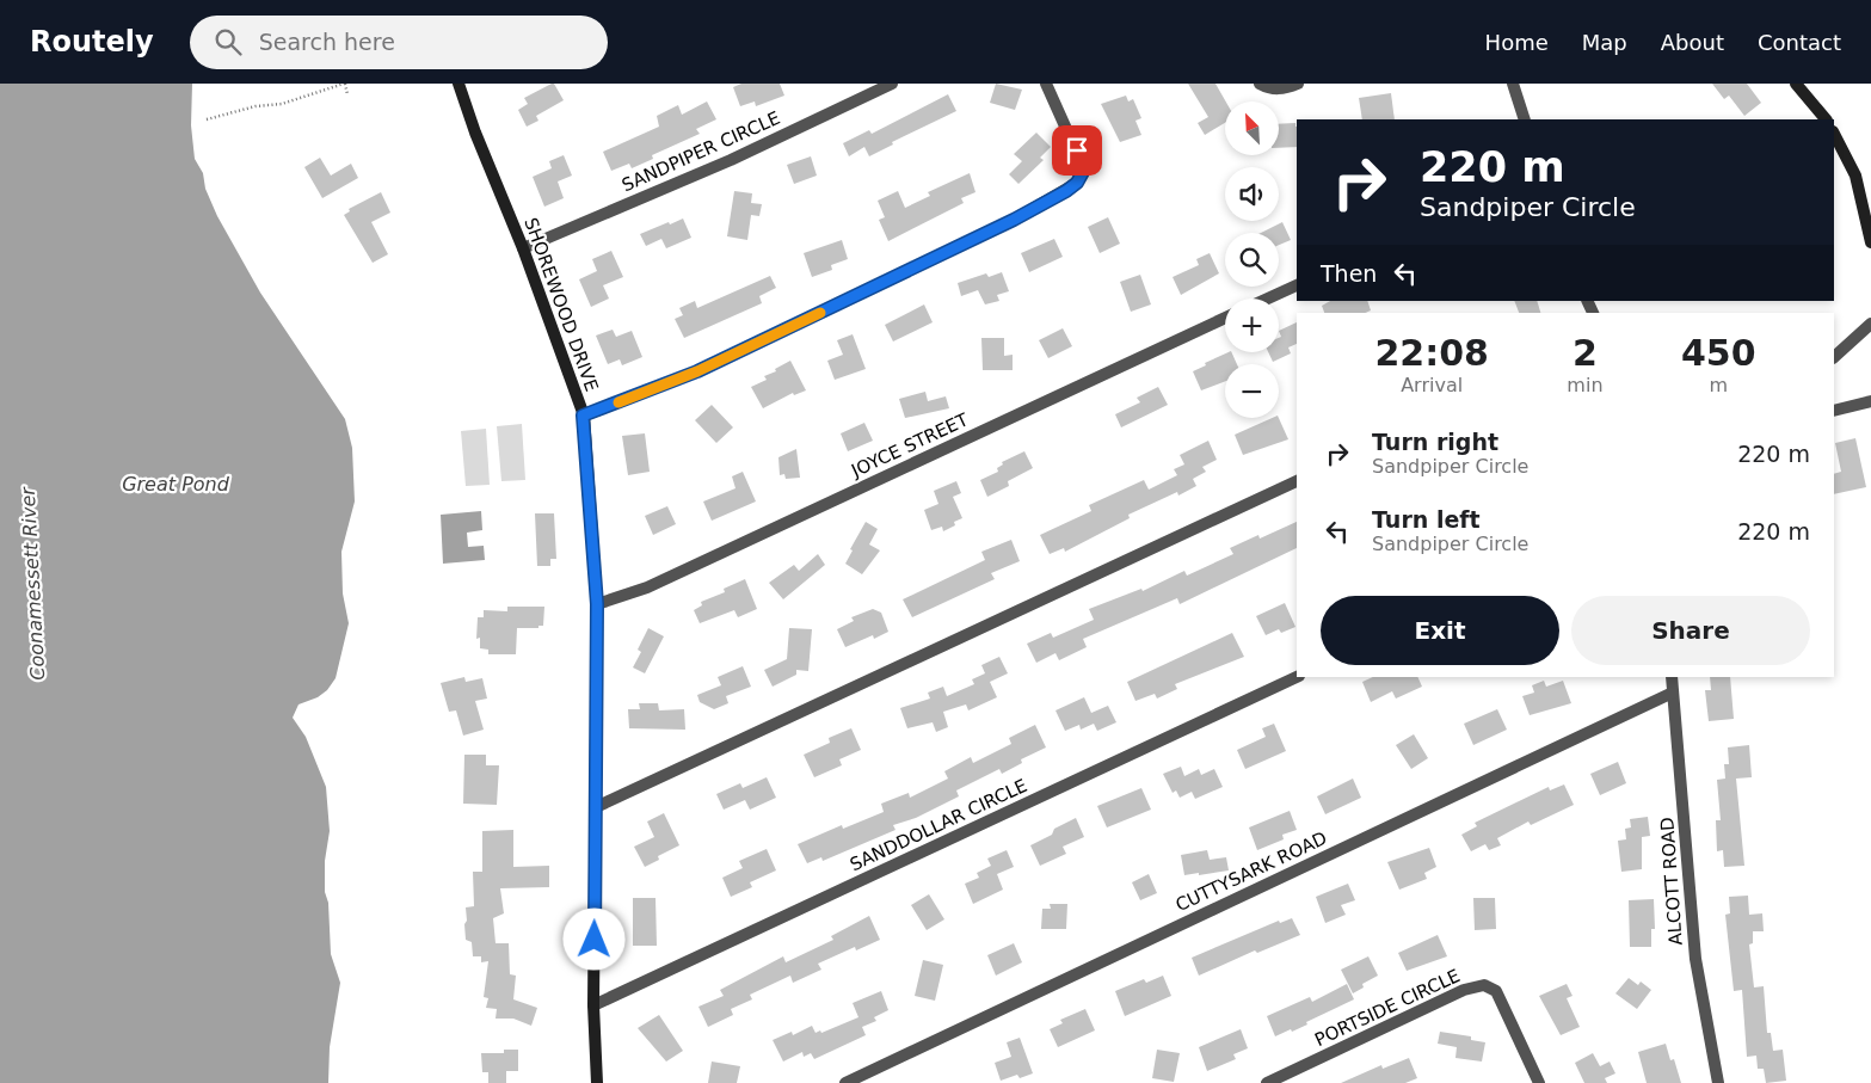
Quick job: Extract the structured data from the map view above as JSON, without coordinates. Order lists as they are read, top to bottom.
{
  "streets": {
    "street": [
      "SANDPIPER CIRCLE",
      "SHOREWOOD DRIVE",
      "JOYCE STREET",
      "SANDDOLLAR CIRCLE",
      "CUTTYSARK ROAD",
      "ALCOTT ROAD",
      "PORTSIDE CIRCLE"
    ]
  },
  "crossings": [
    ["SANDPIPER CIRCLE", "SHOREWOOD DRIVE"],
    ["SHOREWOOD DRIVE", "JOYCE STREET"],
    ["SHOREWOOD DRIVE", "SANDDOLLAR CIRCLE"],
    ["CUTTYSARK ROAD", "ALCOTT ROAD"]
  ],
  "water": ["Great Pond", "Coonamessett River"],
  "north": "top left",
  "page": {
    "header": "Routely",
    "search": "Search here",
    "nav": [
      "Home",
      "Map",
      "About",
      "Contact"
    ],
    "map_buttons": ["+", "−"],
    "turn": ["220 m", "Sandpiper Circle"],
    "then": "Then",
    "eta": [
      "22:08",
      "Arrival",
      "2",
      "min",
      "450",
      "m"
    ],
    "list": [
      {
        "name": "Turn right",
        "note": "Sandpiper Circle",
        "value": "220 m"
      },
      {
        "name": "Turn left",
        "note": "Sandpiper Circle",
        "value": "220 m"
      }
    ],
    "buttons": ["Exit", "Share"]
  }
}
